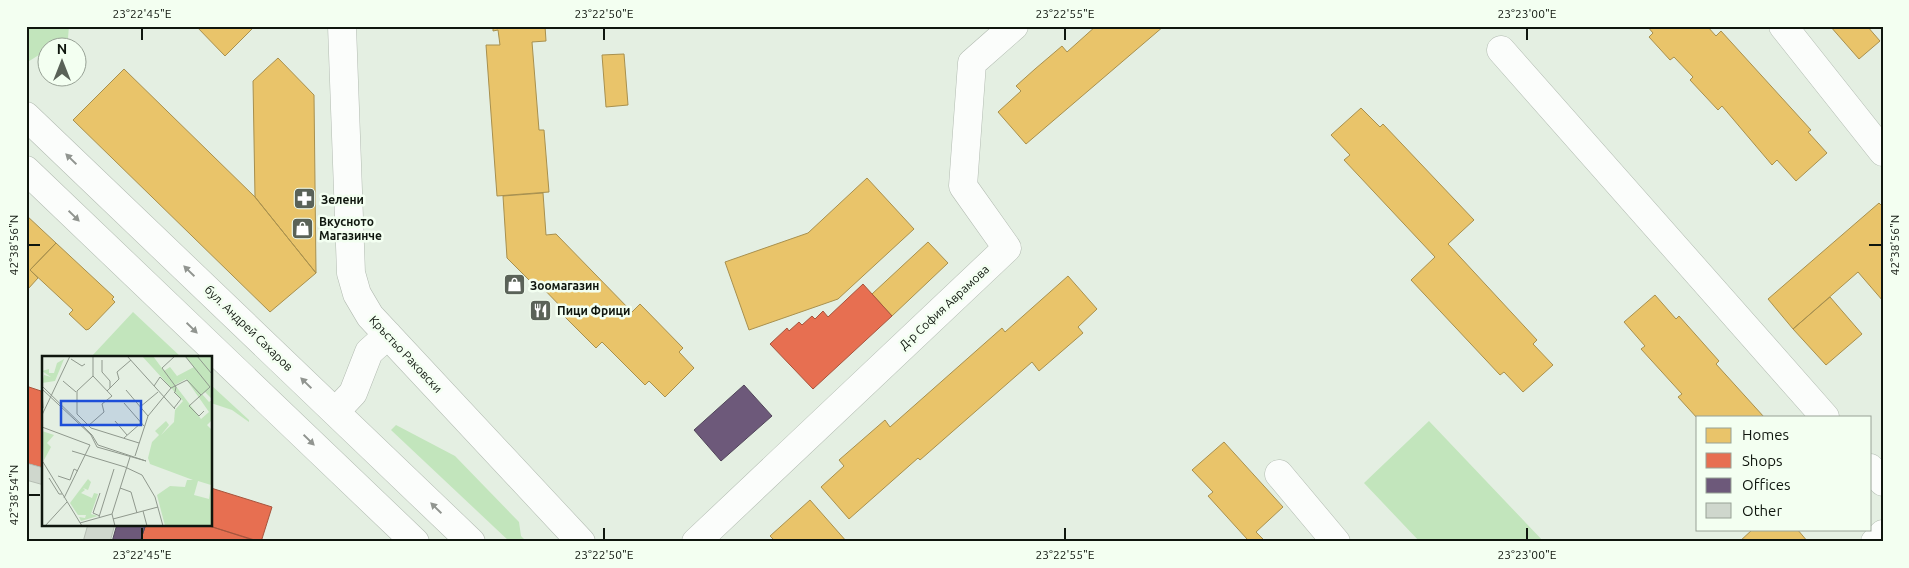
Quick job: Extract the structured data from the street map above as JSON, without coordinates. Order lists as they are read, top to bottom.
{
  "streets": {
    "street": ["Д-р София Аврамова", "бул. Андрей Сахаров", "Кръстьо Раковски"]
  },
  "places": {
    "pharmacy": ["Зелени"],
    "shop": ["Вкусното Магазинче", "Зоомагазин"],
    "restaurant": ["Пици Фрици"]
  },
  "legend": [
    "Homes",
    "Shops",
    "Offices",
    "Other"
  ],
  "north": "top",
  "coordinates": [
    "23°22'45\"E",
    "23°22'50\"E",
    "23°22'55\"E",
    "23°23'00\"E",
    "42°38'56\"N",
    "42°38'54\"N"
  ]
}
